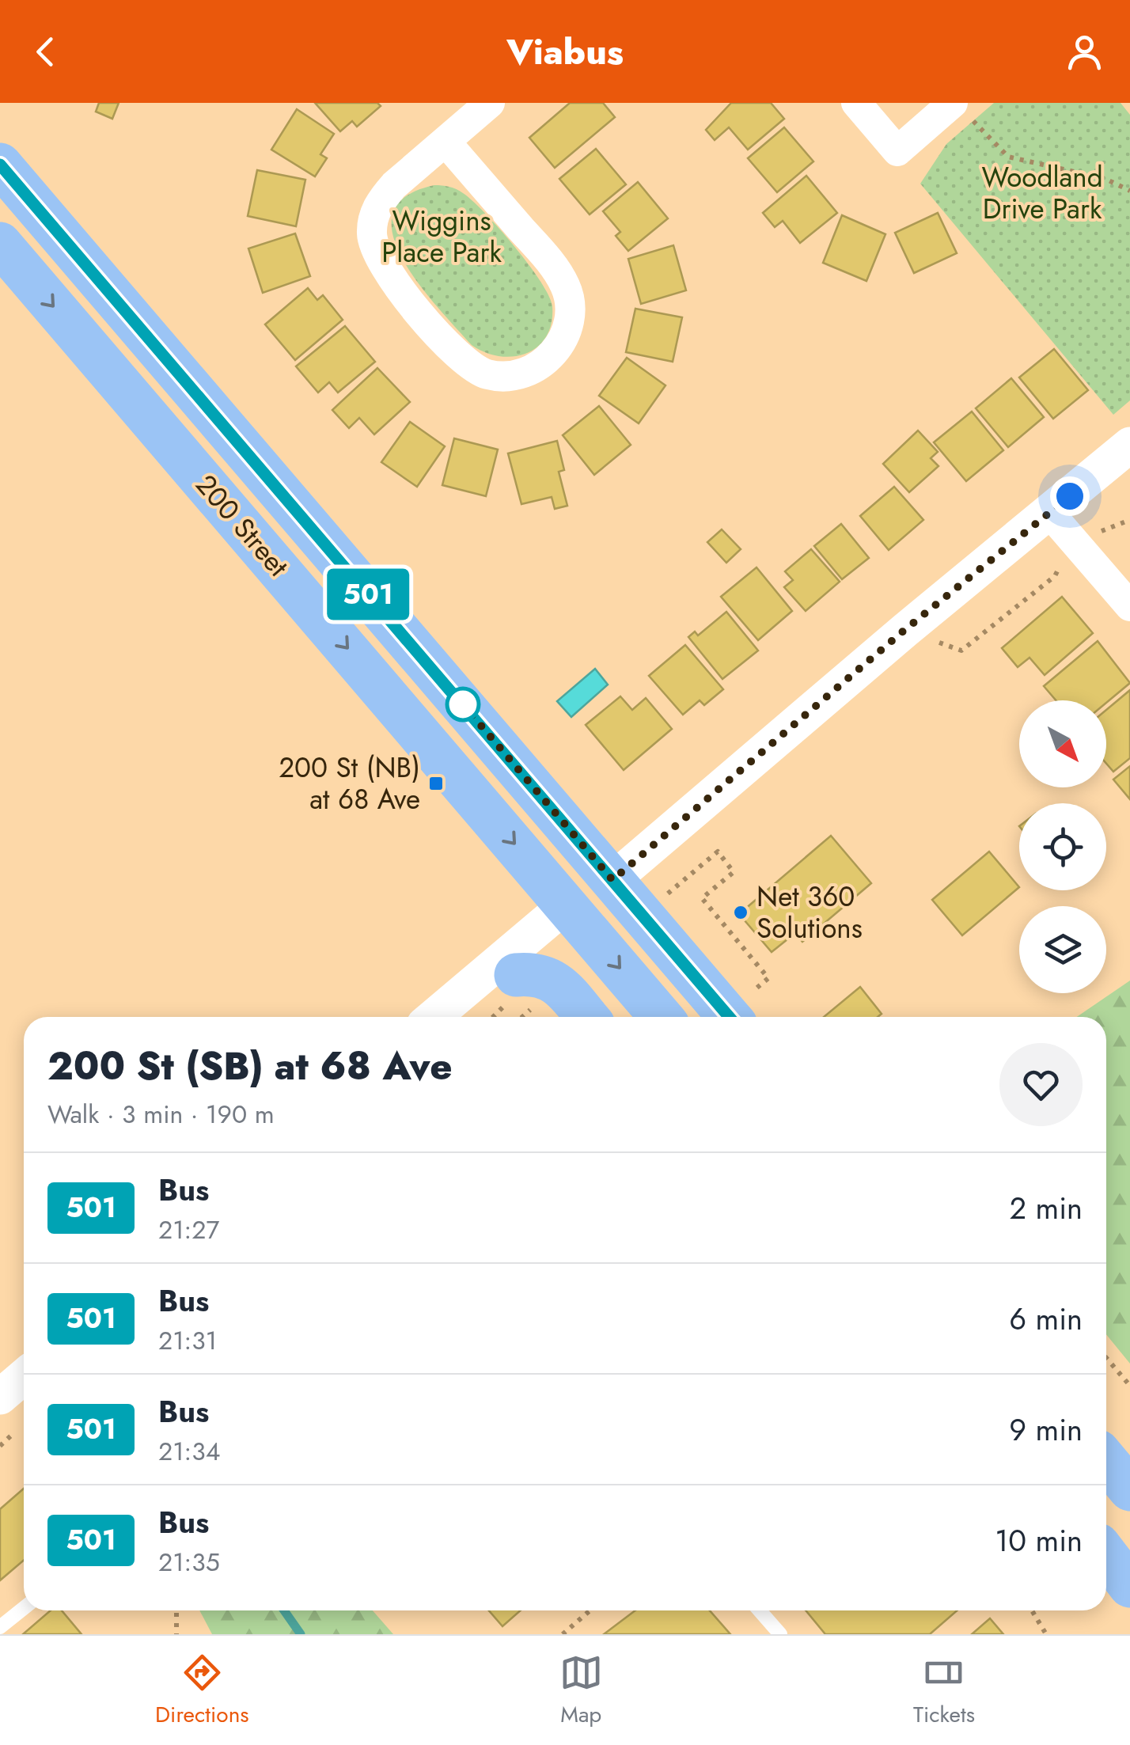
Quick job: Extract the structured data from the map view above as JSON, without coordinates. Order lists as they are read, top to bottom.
{
  "streets": {
    "main road": ["200 Street"]
  },
  "parks": ["Woodland Drive Park", "Wiggins Place Park"],
  "places": {
    "transit": ["200 St (NB) at 68 Ave"],
    "other": ["Net 360 Solutions"]
  },
  "lines": ["bus line 501"],
  "north": "bottom right",
  "page": {
    "header": "Viabus",
    "on_map": "501",
    "heading": ["200 St (SB) at 68 Ave", "Walk · 3 min · 190 m"],
    "list": [
      {
        "mark": "501",
        "name": "Bus",
        "note": "21:27",
        "value": "2 min"
      },
      {
        "mark": "501",
        "name": "Bus",
        "note": "21:31",
        "value": "6 min"
      },
      {
        "mark": "501",
        "name": "Bus",
        "note": "21:34",
        "value": "9 min"
      },
      {
        "mark": "501",
        "name": "Bus",
        "note": "21:35",
        "value": "10 min"
      }
    ],
    "tabs": ["Directions", "Map", "Tickets"]
  }
}
